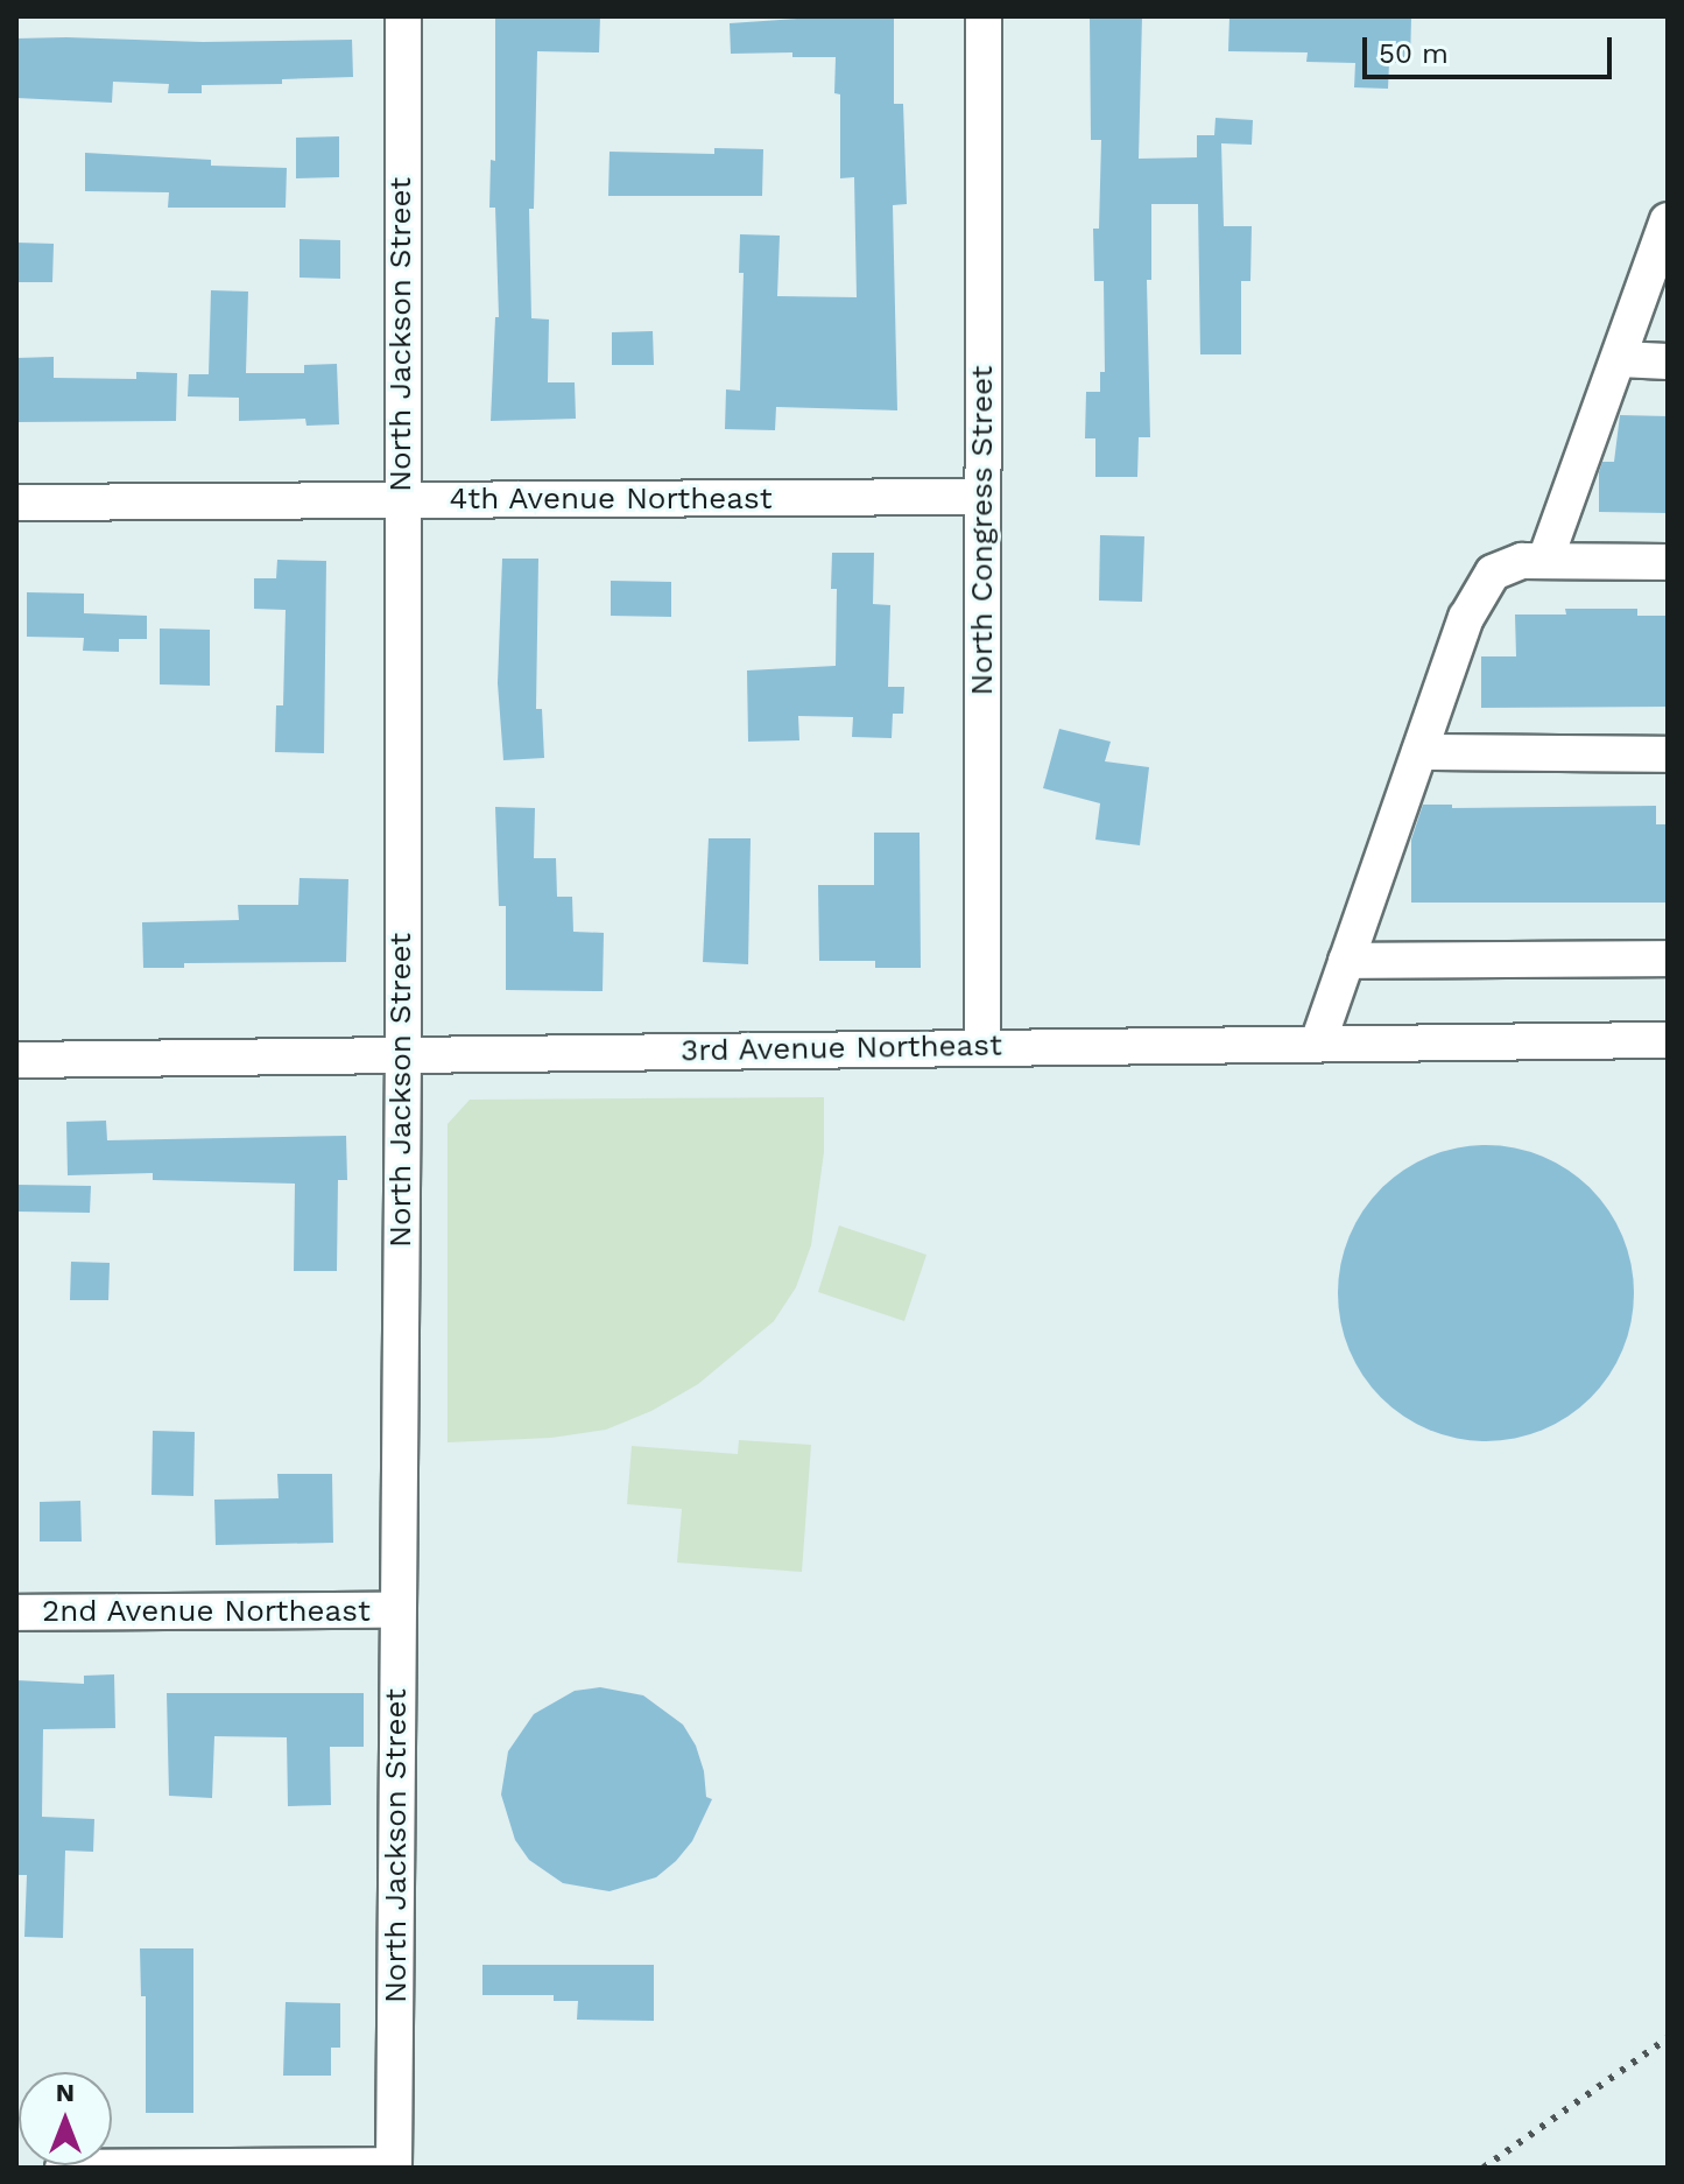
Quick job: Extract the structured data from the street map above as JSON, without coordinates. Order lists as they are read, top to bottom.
{
  "streets": {
    "street": [
      "North Jackson Street",
      "4th Avenue Northeast",
      "North Congress Street",
      "3rd Avenue Northeast",
      "2nd Avenue Northeast"
    ]
  },
  "crossings": [
    ["North Jackson Street", "4th Avenue Northeast"],
    ["North Jackson Street", "3rd Avenue Northeast"],
    ["North Jackson Street", "2nd Avenue Northeast"],
    ["4th Avenue Northeast", "North Congress Street"],
    ["North Congress Street", "3rd Avenue Northeast"]
  ],
  "scale_bar": "50 m",
  "north": "top"
}
